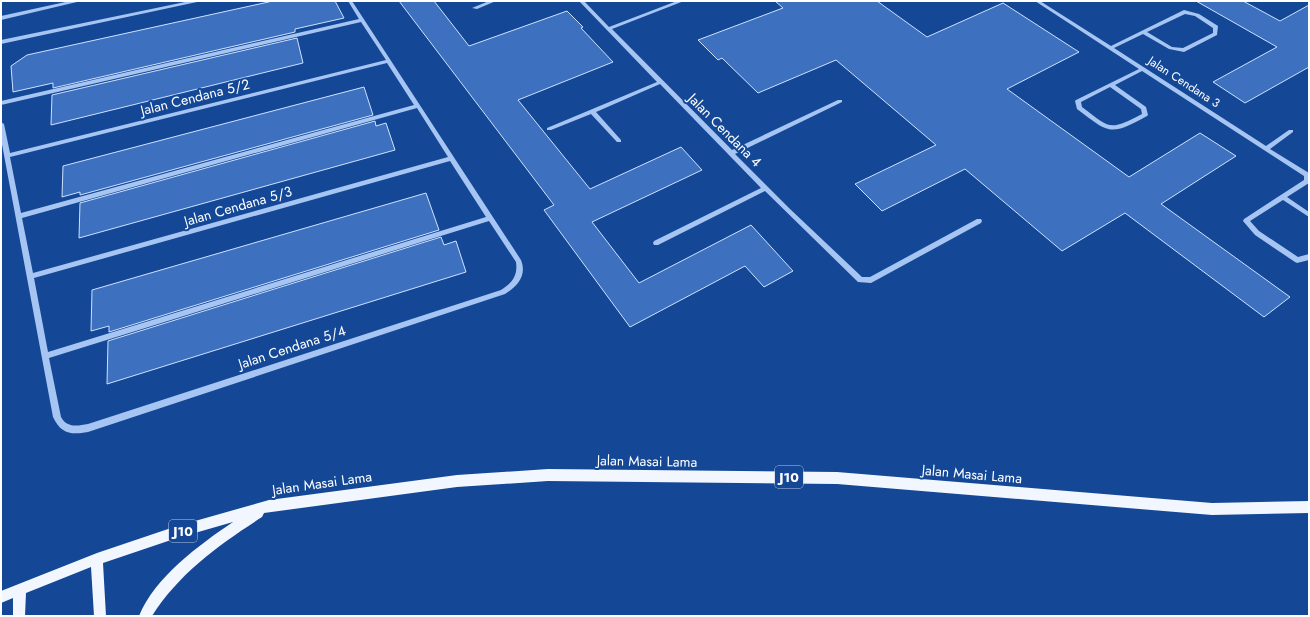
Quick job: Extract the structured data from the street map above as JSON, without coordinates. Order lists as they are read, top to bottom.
{
  "streets": {
    "main road": ["Jalan Masai Lama", "J10"],
    "street": [
      "Jalan Cendana 3",
      "Jalan Cendana 5/2",
      "Jalan Cendana 4",
      "Jalan Cendana 5/3",
      "Jalan Cendana 5/4"
    ]
  },
  "crossings": [
    ["Jalan Cendana 5/2", "Jalan Cendana 5/4"],
    ["Jalan Cendana 5/3", "Jalan Cendana 5/4"]
  ]
}
